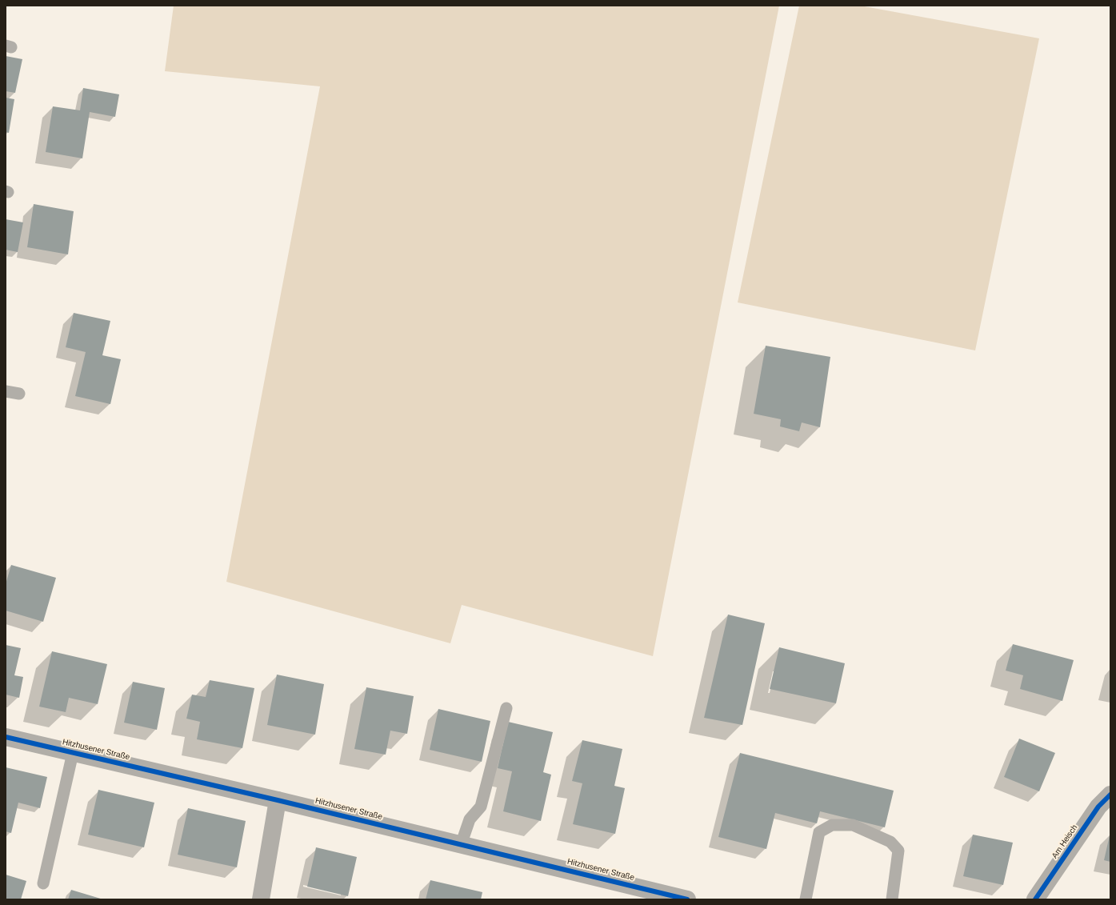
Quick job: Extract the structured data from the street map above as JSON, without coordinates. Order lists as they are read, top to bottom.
{
  "streets": {
    "street": ["Hitzhusener Straße", "Am Heisch"]
  }
}
